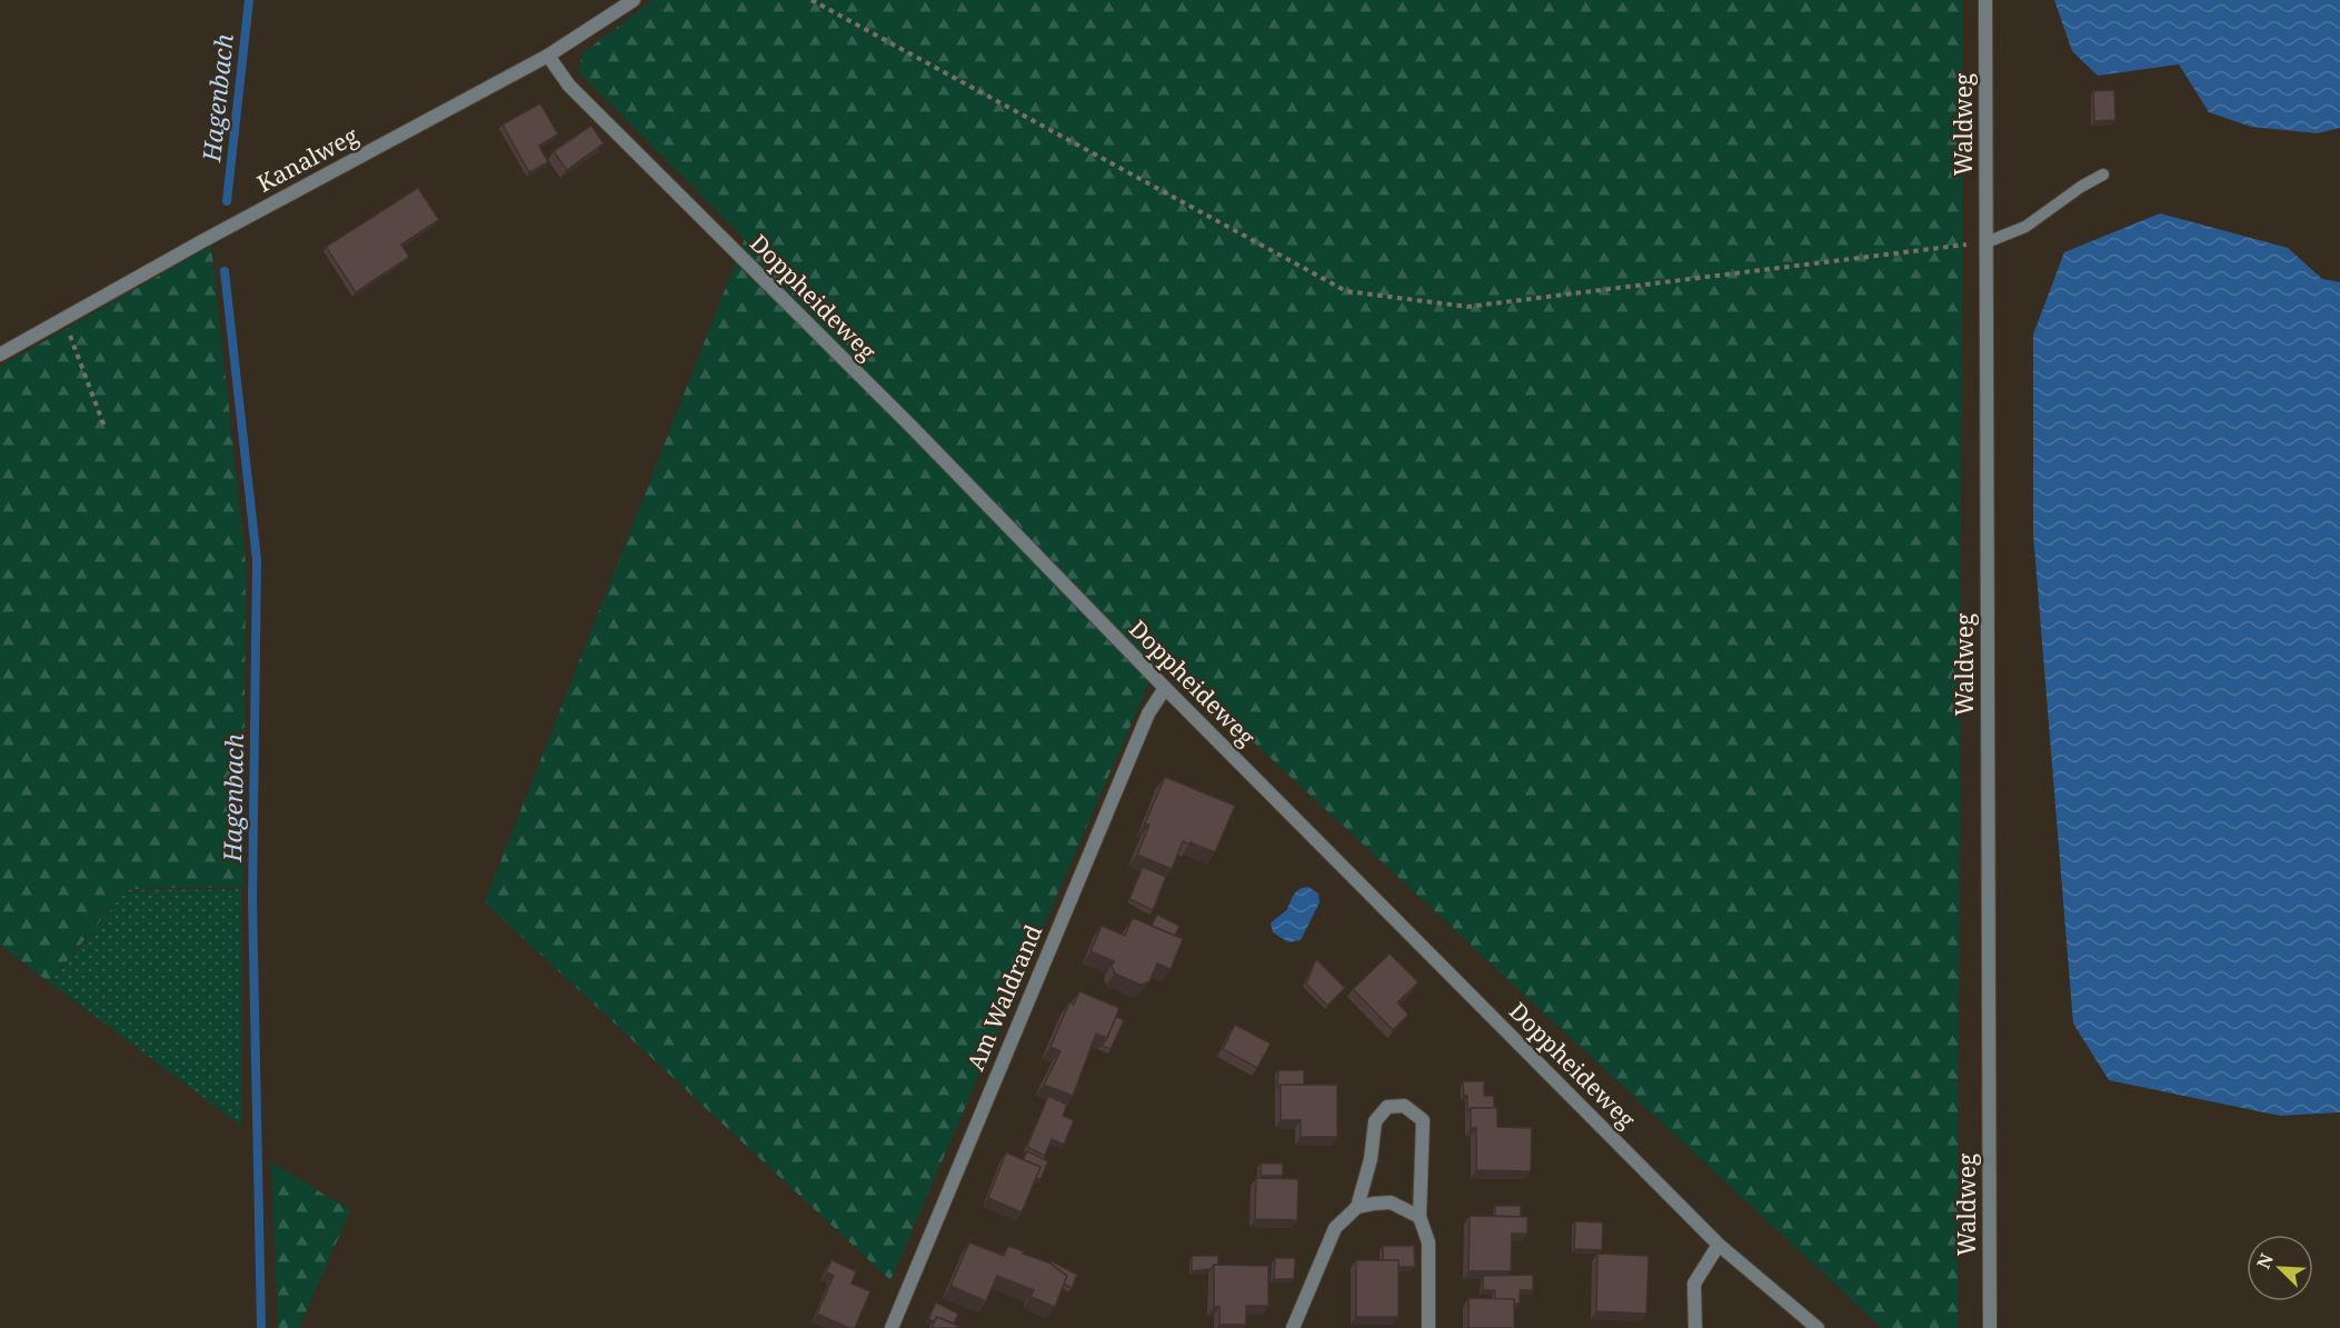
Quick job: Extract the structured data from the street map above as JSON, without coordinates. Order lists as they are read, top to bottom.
{
  "streets": {
    "street": [
      "Waldweg",
      "Kanalweg",
      "Doppheideweg",
      "Am Waldrand"
    ]
  },
  "crossings": [
    ["Kanalweg", "Doppheideweg"],
    ["Doppheideweg", "Am Waldrand"]
  ],
  "water": ["Hagenbach"],
  "north": "top left"
}
